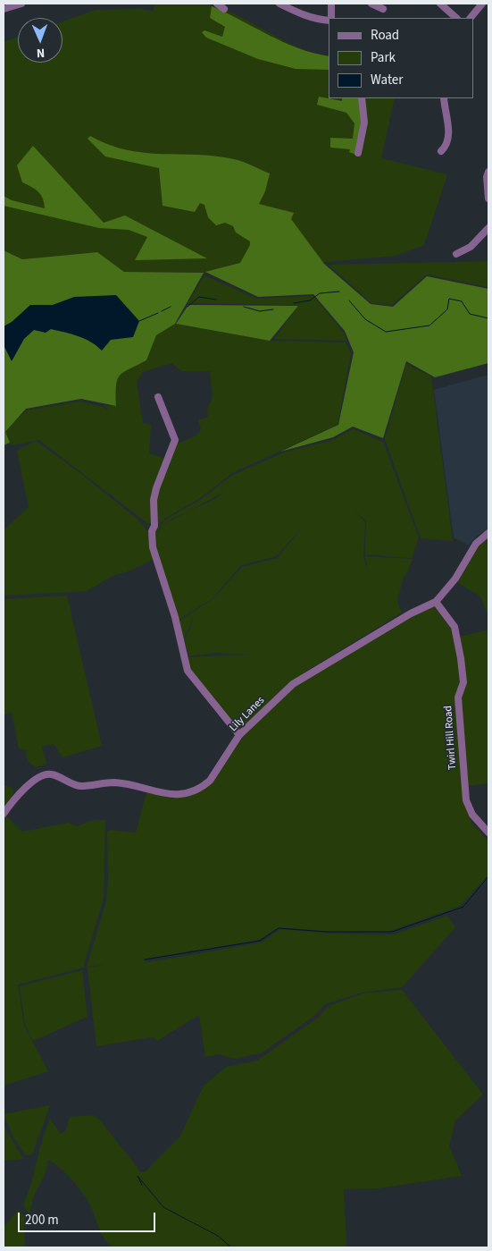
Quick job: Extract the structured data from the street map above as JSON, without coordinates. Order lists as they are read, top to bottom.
{
  "streets": {
    "street": ["Lily Lanes", "Twirl Hill Road"]
  },
  "crossings": [
    ["Lily Lanes", "Twirl Hill Road"]
  ],
  "legend": ["Road", "Park", "Water"],
  "scale_bar": "200 m",
  "north": "bottom"
}
